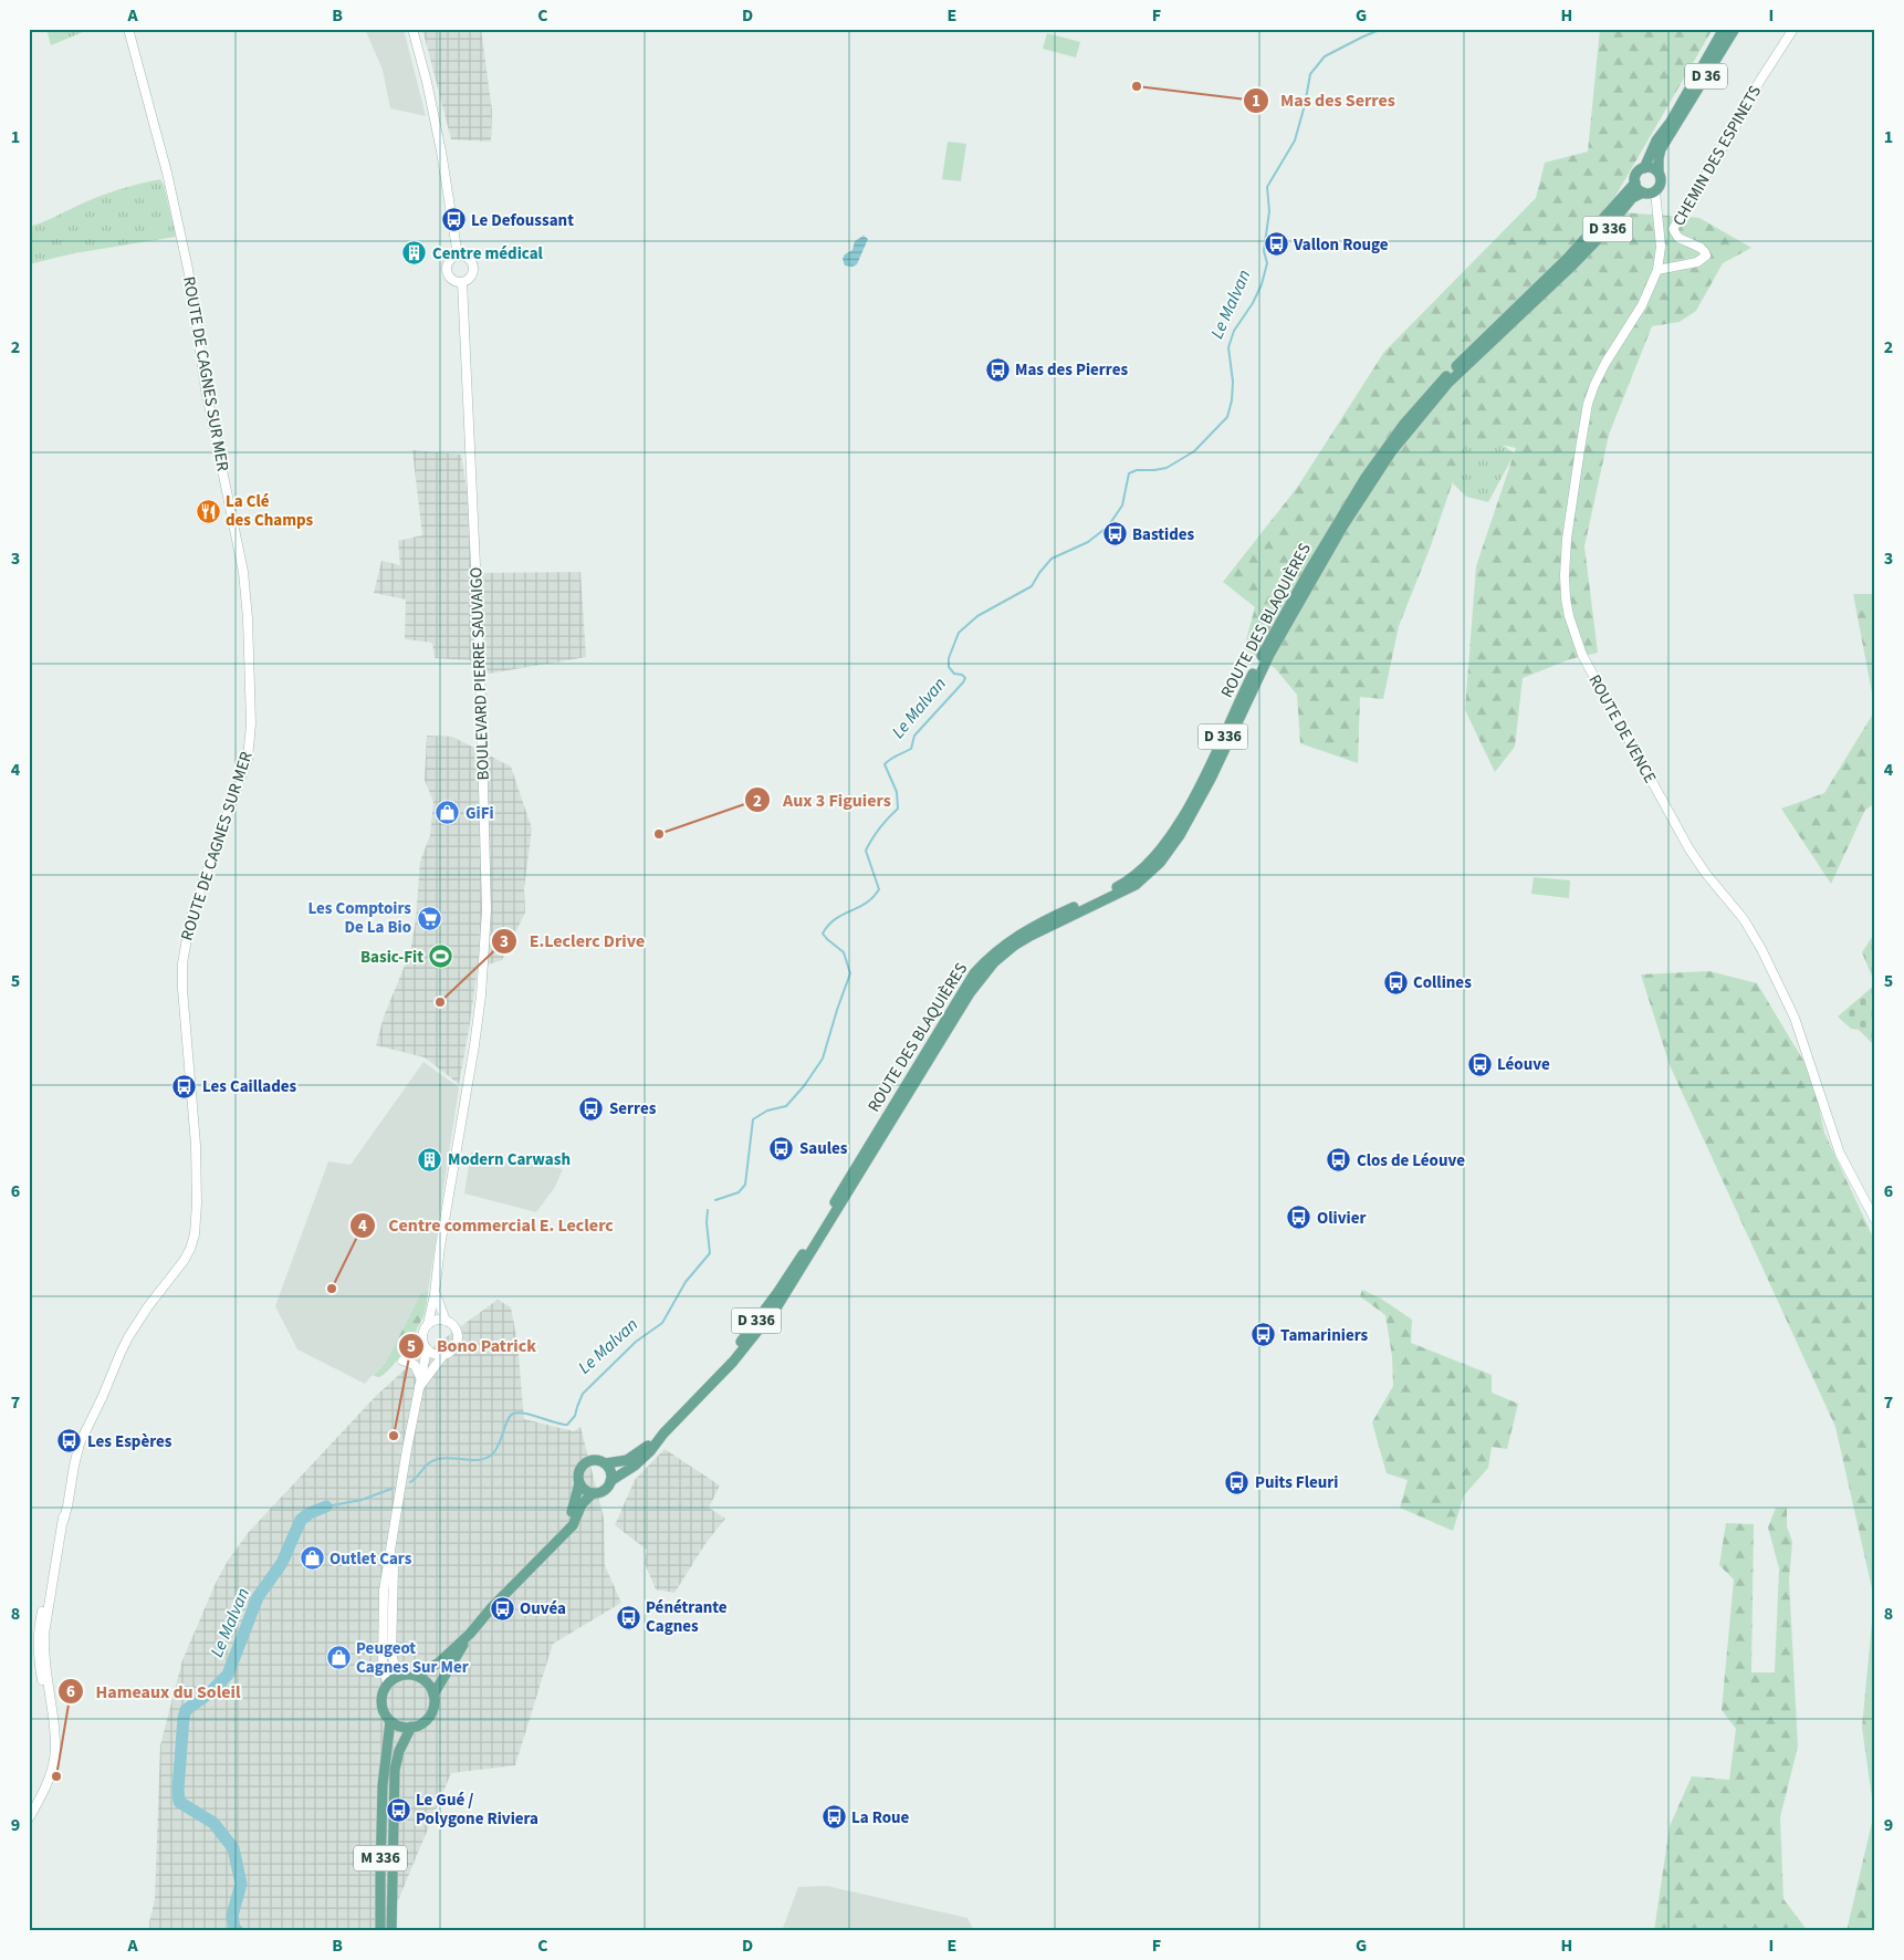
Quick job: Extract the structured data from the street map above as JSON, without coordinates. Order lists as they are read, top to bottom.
{
  "streets": {
    "main road": [
      "D 36",
      "CHEMIN DES ESPINETS",
      "D 336",
      "ROUTE DE CAGNES SUR MER",
      "ROUTE DES BLAQUIÈRES",
      "BOULEVARD PIERRE SAUVAIGO",
      "ROUTE DE VENCE",
      "M 336"
    ]
  },
  "crossings": [
    ["D 36", "ROUTE DES BLAQUIÈRES"],
    ["D 36", "ROUTE DE VENCE"],
    ["CHEMIN DES ESPINETS", "ROUTE DE VENCE"],
    ["ROUTE DES BLAQUIÈRES", "ROUTE DE VENCE"]
  ],
  "water": ["Le Malvan"],
  "places": {
    "other": [
      "Mas des Serres",
      "Aux 3 Figuiers",
      "E.Leclerc Drive",
      "Centre commercial E. Leclerc",
      "Bono Patrick",
      "Hameaux du Soleil"
    ],
    "bus stop": [
      "Le Defoussant",
      "Vallon Rouge",
      "Mas des Pierres",
      "Bastides",
      "Collines",
      "Léouve",
      "Les Caillades",
      "Serres",
      "Saules",
      "Clos de Léouve",
      "Olivier",
      "Tamariniers",
      "Les Espères",
      "Puits Fleuri",
      "Ouvéa",
      "Pénétrante Cagnes",
      "Le Gué / Polygone Riviera",
      "La Roue"
    ],
    "building": ["Centre médical", "Modern Carwash"],
    "restaurant": ["La Clé des Champs"],
    "shop": ["GiFi", "Outlet Cars", "Peugeot Cagnes Sur Mer"],
    "supermarket": ["Les Comptoirs De La Bio"],
    "sports": ["Basic-Fit"]
  },
  "grid": {
    "columns": [
      "A",
      "B",
      "C",
      "D",
      "E",
      "F",
      "G",
      "H",
      "I"
    ],
    "rows": [
      "1",
      "2",
      "3",
      "4",
      "5",
      "6",
      "7",
      "8",
      "9"
    ]
  }
}
